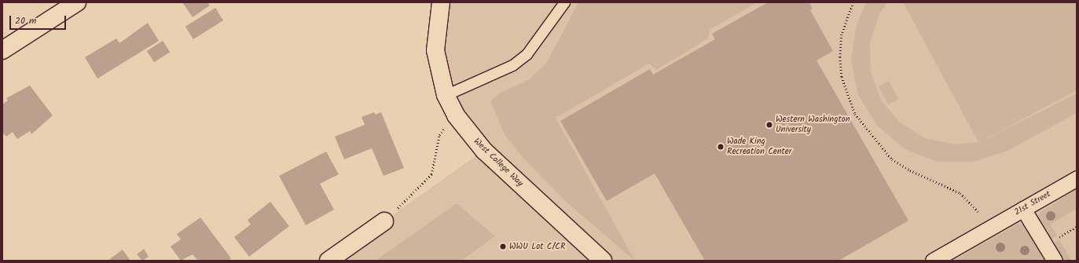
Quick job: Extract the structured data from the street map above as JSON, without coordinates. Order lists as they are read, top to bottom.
{
  "streets": {
    "street": ["West College Way", "21st Street"]
  },
  "places": ["Western Washington University", "Wade King Recreation Center", "WWU Lot C/CR"],
  "scale_bar": "20 m"
}
